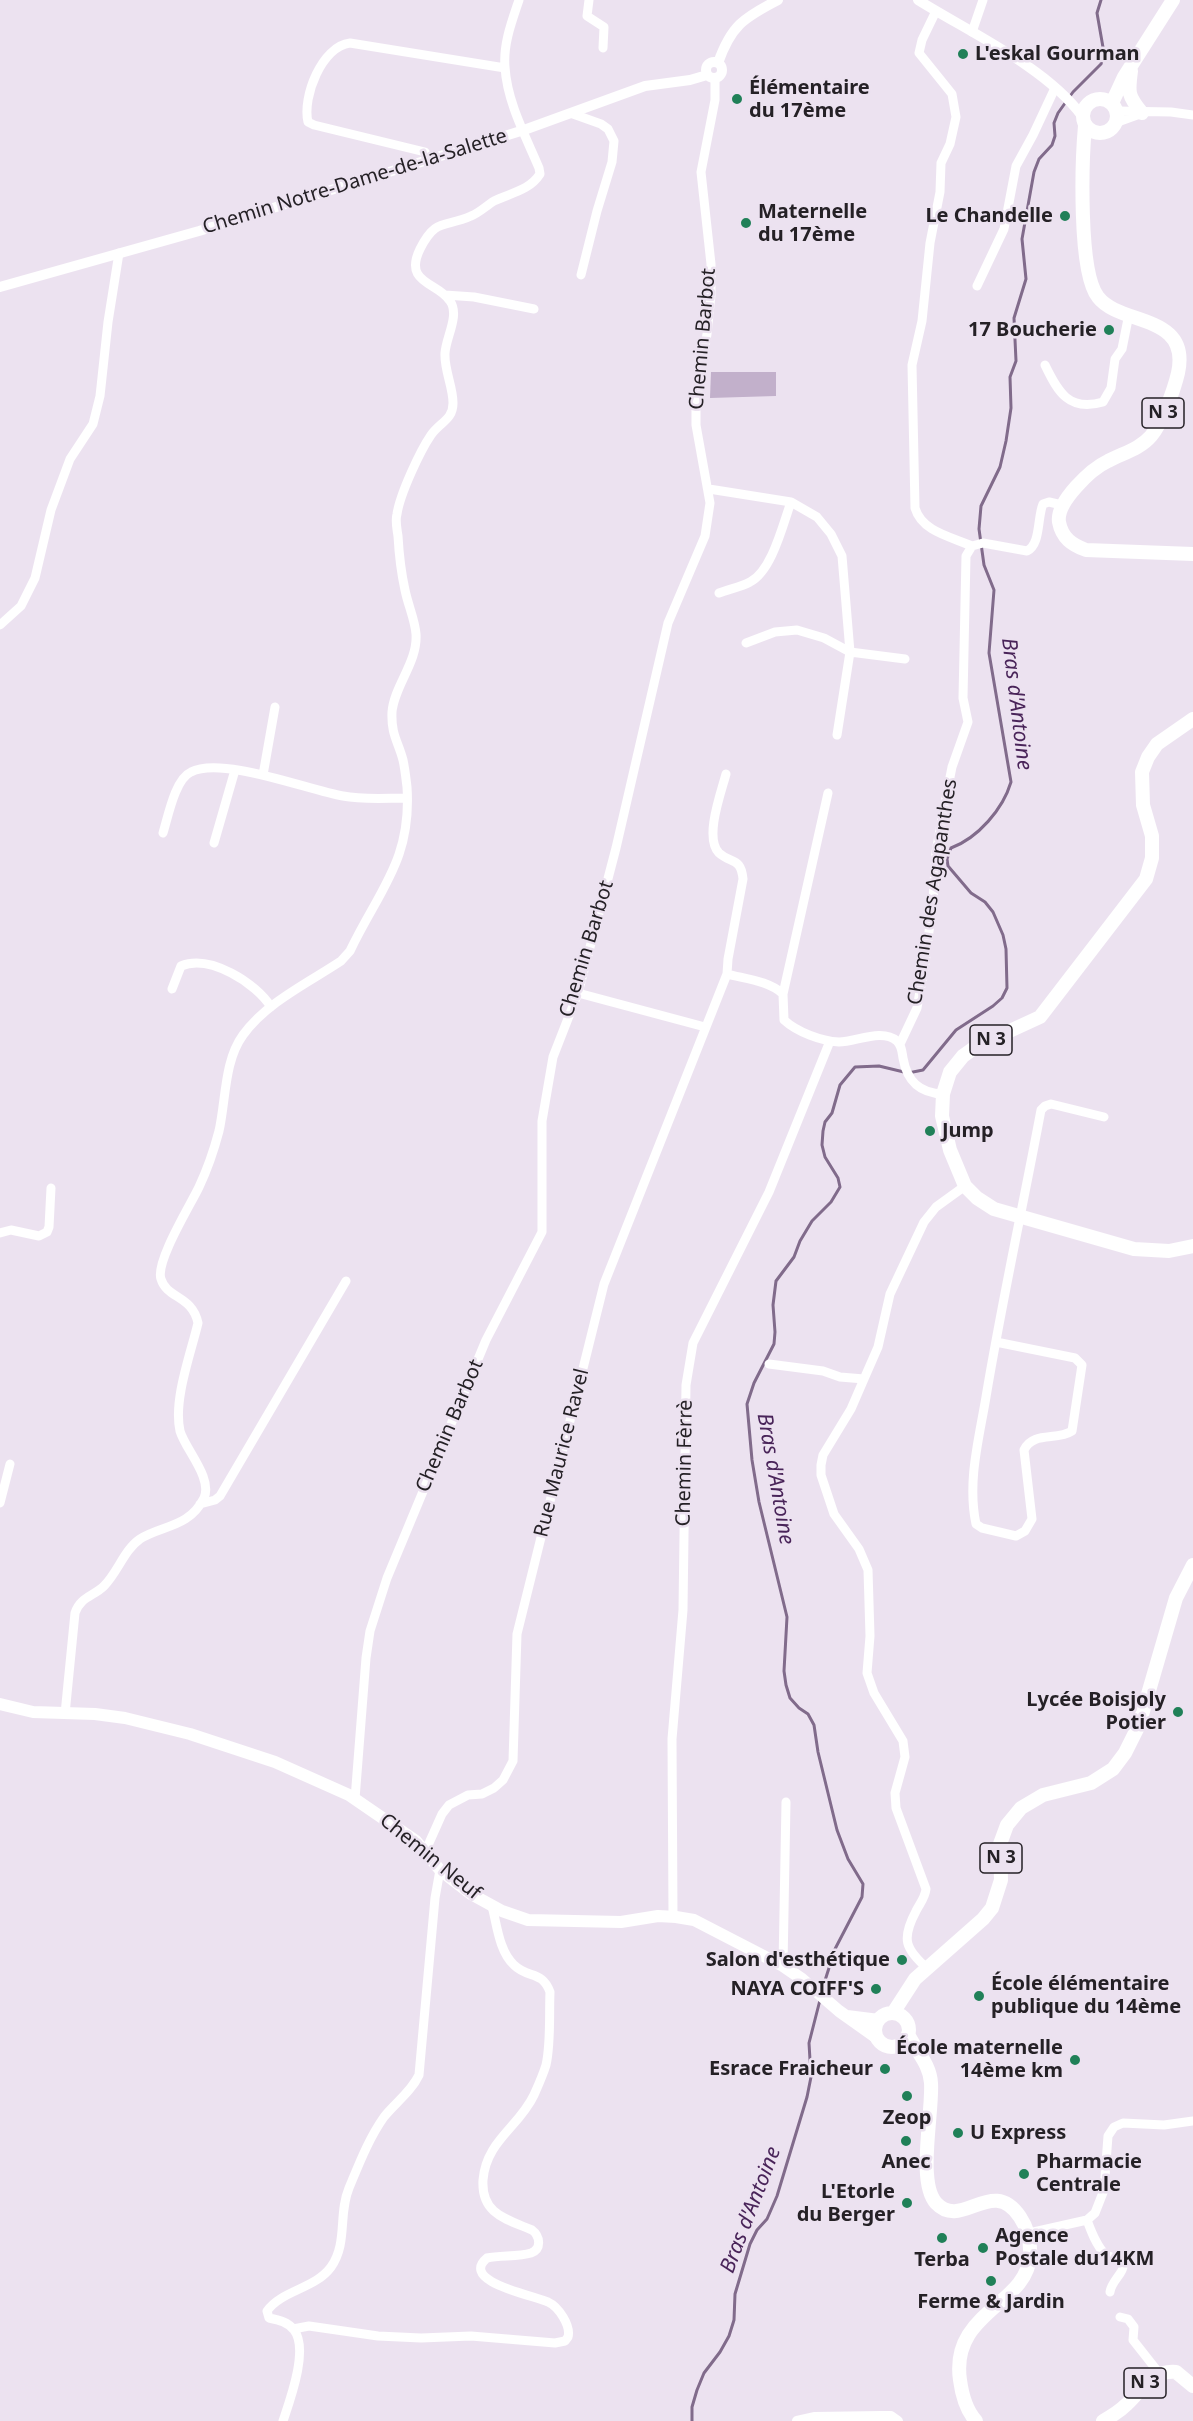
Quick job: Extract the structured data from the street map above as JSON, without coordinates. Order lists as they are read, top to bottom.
{
  "streets": {
    "main road": ["N 3", "Chemin Neuf"],
    "street": [
      "Chemin Notre-Dame-de-la-Salette",
      "Chemin Barbot",
      "Chemin des Agapanthes",
      "Rue Maurice Ravel",
      "Chemin Fèrrè"
    ]
  },
  "crossings": [
    ["Chemin Notre-Dame-de-la-Salette", "Chemin Barbot"],
    ["Chemin Barbot", "Chemin Neuf"],
    ["N 3", "Chemin Neuf"],
    ["Rue Maurice Ravel", "Chemin Neuf"],
    ["Chemin Fèrrè", "Chemin Neuf"]
  ],
  "water": ["Bras d'Antoine"],
  "places": [
    "L'eskal Gourman",
    "Élémentaire du 17ème",
    "Le Chandelle",
    "Maternelle du 17ème",
    "17 Boucherie",
    "Jump",
    "Lycée Boisjoly Potier",
    "Salon d'esthétique",
    "NAYA COIFF'S",
    "École élémentaire publique du 14ème",
    "École maternelle 14ème km",
    "Esrace Fraicheur",
    "Zeop",
    "U Express",
    "Anec",
    "Pharmacie Centrale",
    "L'Etorle du Berger",
    "Terba",
    "Agence Postale du14KM",
    "Ferme & Jardin"
  ]
}
